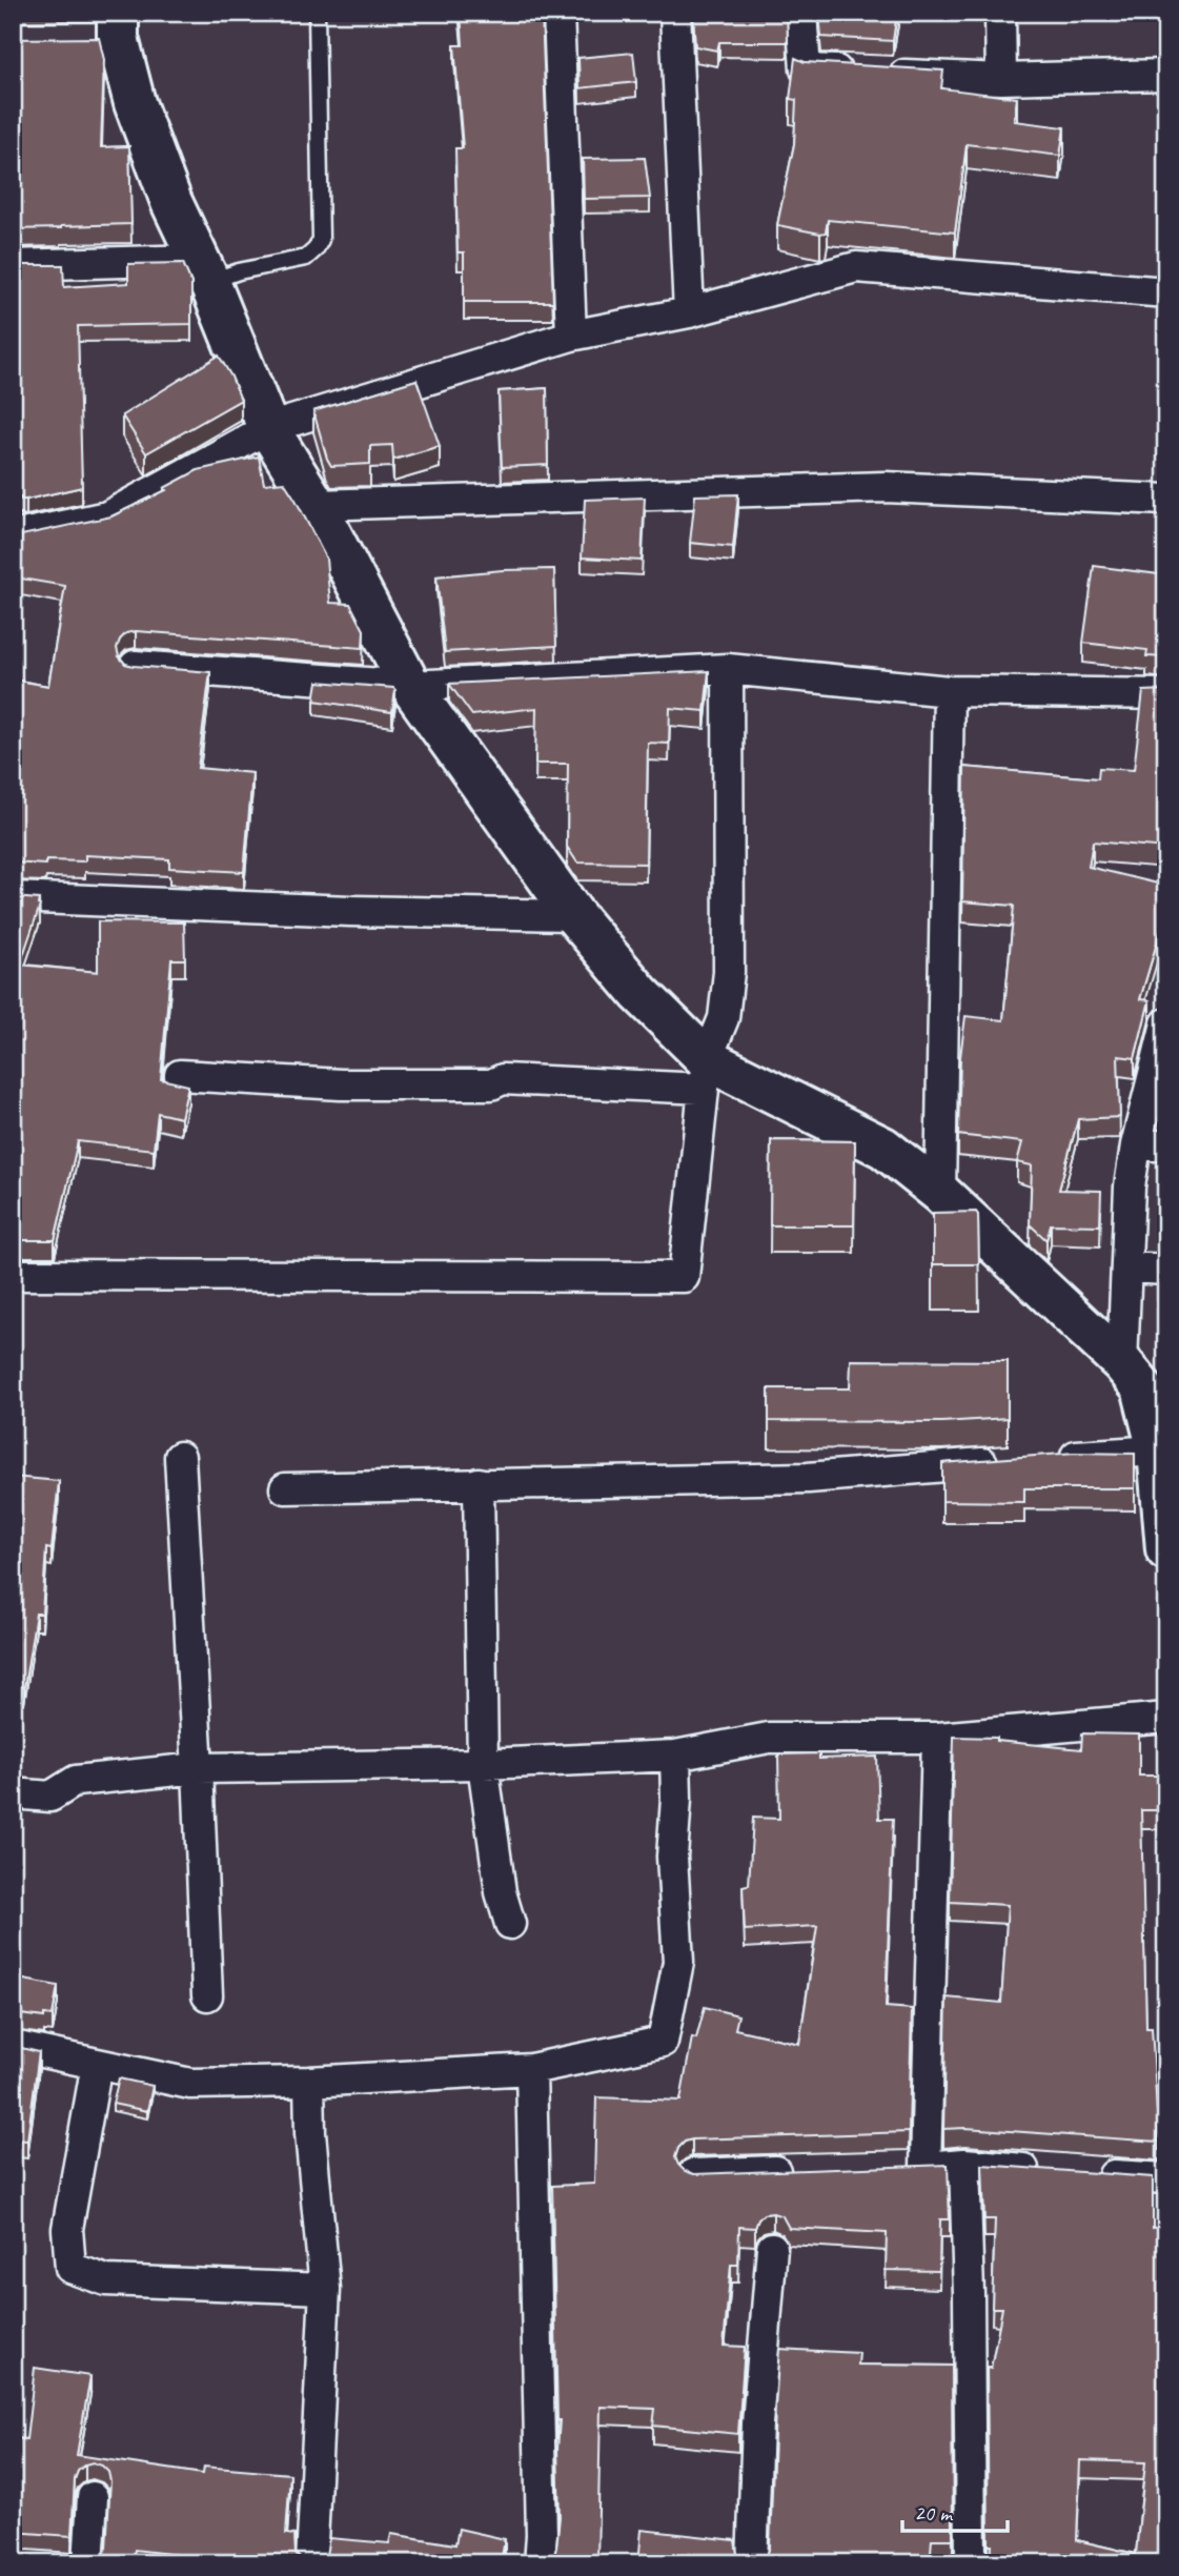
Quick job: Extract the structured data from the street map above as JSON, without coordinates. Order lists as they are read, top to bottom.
{
  "scale_bar": "20 m"
}
